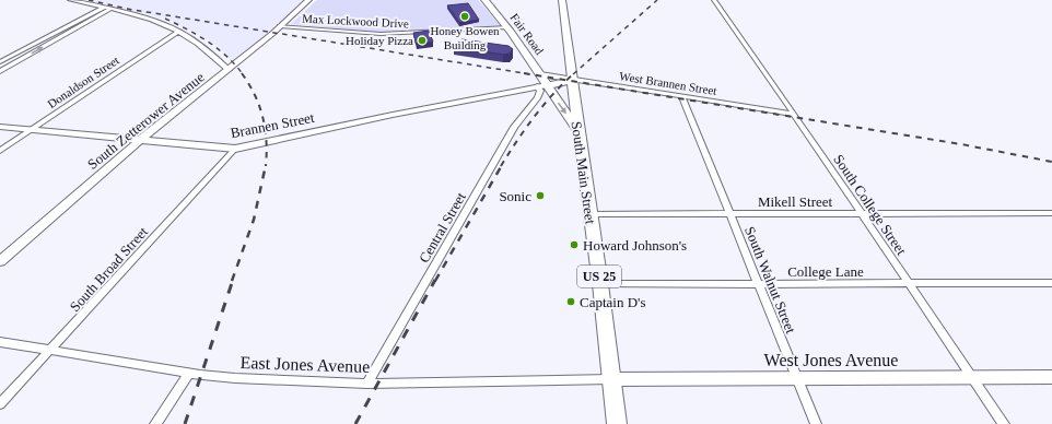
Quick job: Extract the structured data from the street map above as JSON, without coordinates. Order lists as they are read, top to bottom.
{
  "streets": {
    "main road": ["Fair Road", "South Main Street", "US 25"],
    "street": [
      "Max Lockwood Drive",
      "Donaldson Street",
      "West Brannen Street",
      "South Zetterower Avenue",
      "Brannen Street",
      "Mikell Street",
      "South College Street",
      "Central Street",
      "South Broad Street",
      "College Lane",
      "South Walnut Street",
      "West Jones Avenue",
      "East Jones Avenue"
    ]
  },
  "crossings": [
    ["Max Lockwood Drive", "Fair Road"],
    ["Max Lockwood Drive", "South Zetterower Avenue"],
    ["Fair Road", "West Brannen Street"],
    ["Fair Road", "Brannen Street"],
    ["Fair Road", "South Main Street"],
    ["Fair Road", "Central Street"],
    ["Donaldson Street", "Brannen Street"],
    ["West Brannen Street", "South Main Street"],
    ["West Brannen Street", "South College Street"],
    ["West Brannen Street", "South Walnut Street"],
    ["South Zetterower Avenue", "Brannen Street"],
    ["Brannen Street", "Central Street"],
    ["Brannen Street", "South Broad Street"],
    ["South Main Street", "Mikell Street"],
    ["South Main Street", "College Lane"],
    ["South Main Street", "West Jones Avenue"],
    ["South Main Street", "East Jones Avenue"],
    ["Mikell Street", "South College Street"],
    ["Mikell Street", "South Walnut Street"],
    ["South College Street", "College Lane"],
    ["South College Street", "West Jones Avenue"],
    ["Central Street", "East Jones Avenue"],
    ["South Broad Street", "East Jones Avenue"],
    ["College Lane", "South Walnut Street"],
    ["South Walnut Street", "West Jones Avenue"],
    ["West Jones Avenue", "East Jones Avenue"]
  ],
  "one_way": ["Fair Road"],
  "places": [
    "Honey Bowen Building",
    "Holiday Pizza",
    "Sonic",
    "Howard Johnson's",
    "Captain D's"
  ]
}
